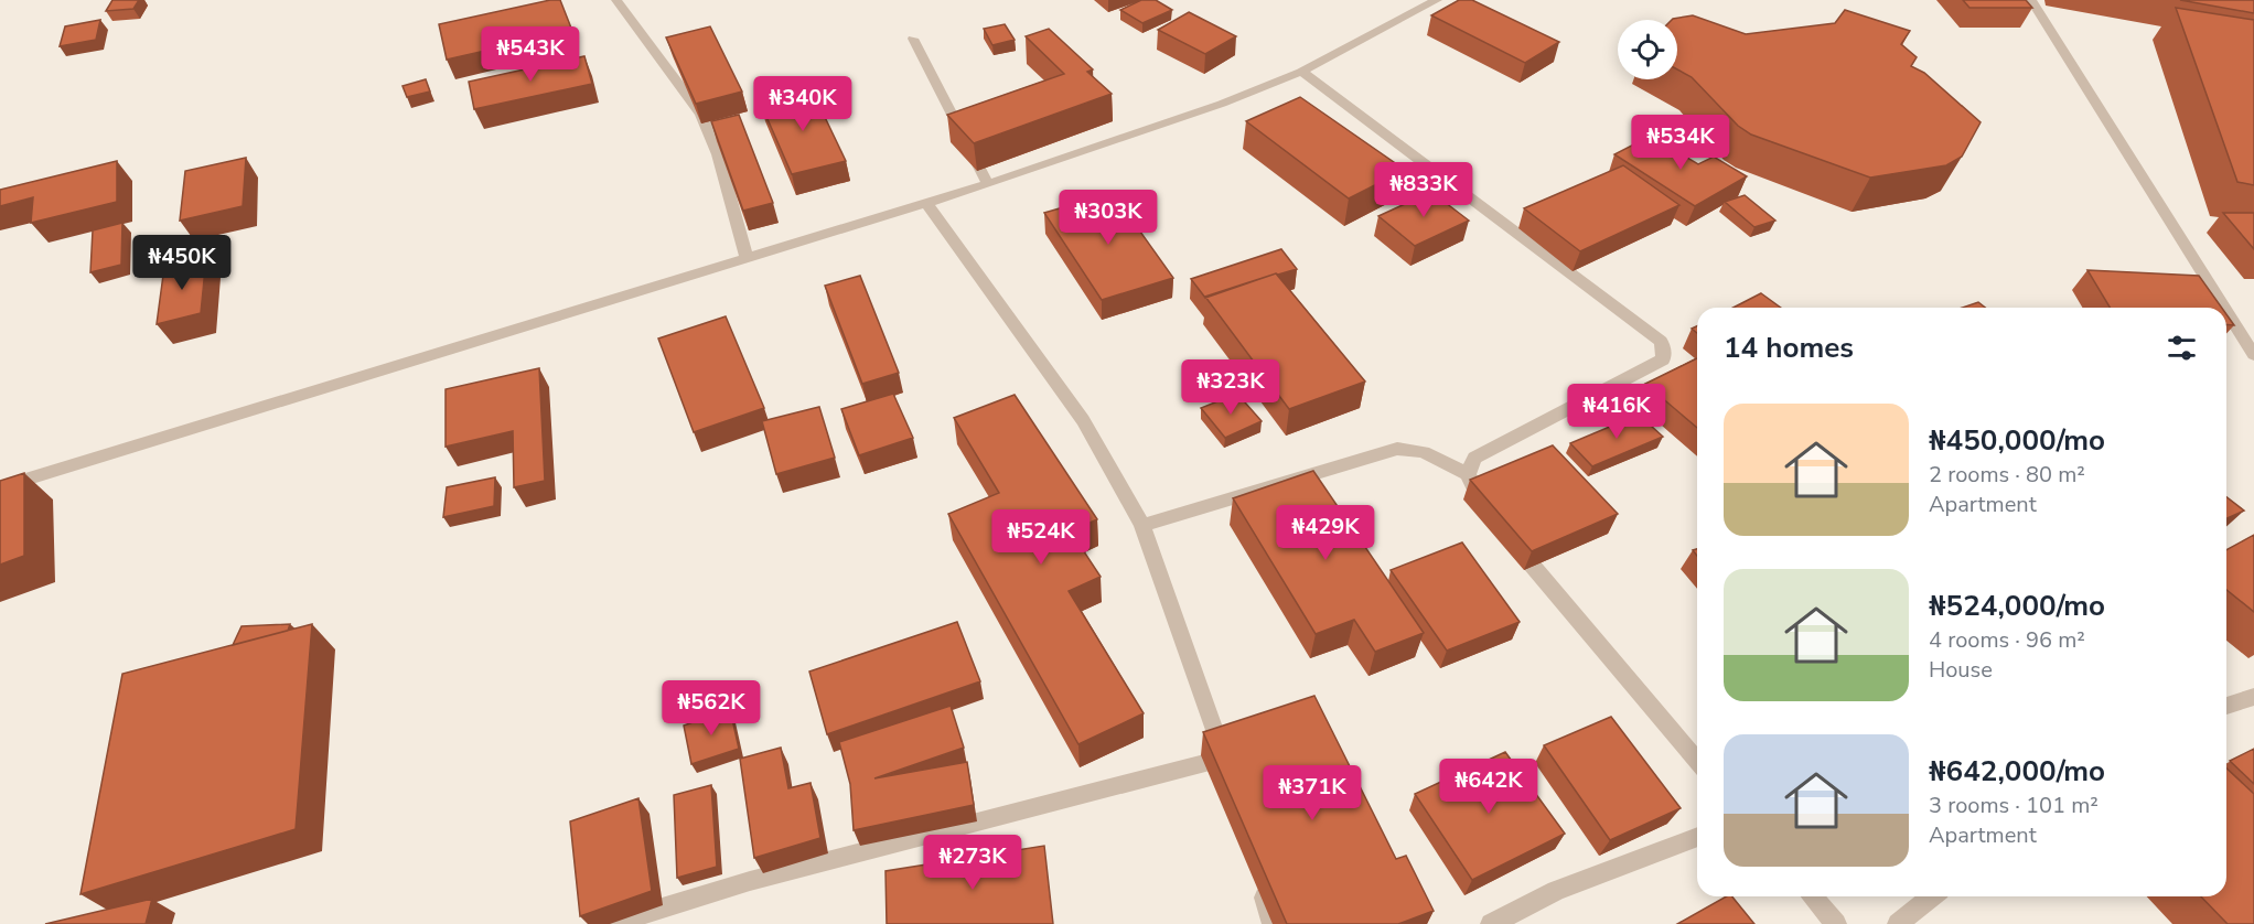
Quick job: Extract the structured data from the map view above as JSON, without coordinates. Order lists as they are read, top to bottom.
{
  "page": {
    "price": [
      "₦543K",
      "₦340K",
      "₦534K",
      "₦833K",
      "₦303K",
      "₦450K",
      "₦323K",
      "₦416K",
      "₦429K",
      "₦524K",
      "₦562K",
      "₦642K",
      "₦371K",
      "₦273K"
    ],
    "heading": "14 homes",
    "list": [
      {
        "name": "₦450,000/mo",
        "note": "2 rooms · 80 m² · Apartment"
      },
      {
        "name": "₦524,000/mo",
        "note": "4 rooms · 96 m² · House"
      },
      {
        "name": "₦642,000/mo",
        "note": "3 rooms · 101 m² · Apartment"
      }
    ]
  }
}
